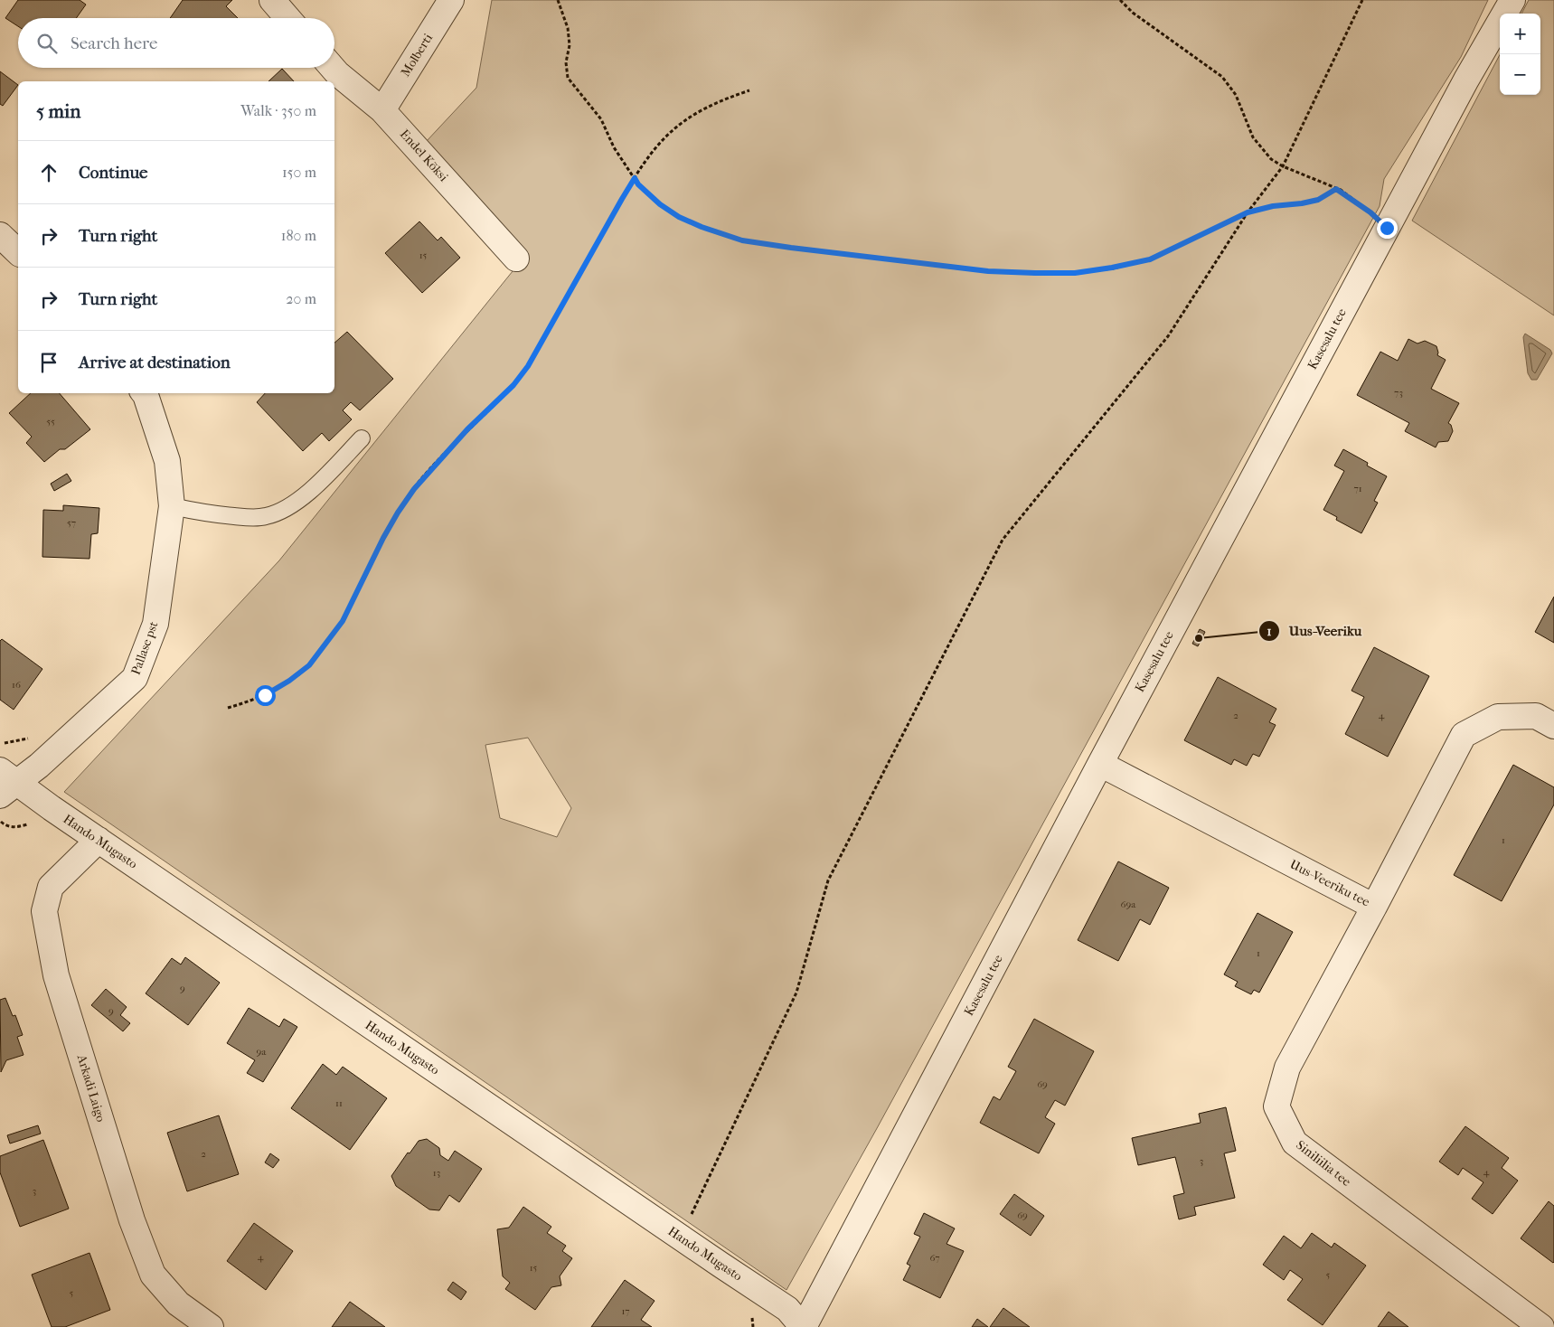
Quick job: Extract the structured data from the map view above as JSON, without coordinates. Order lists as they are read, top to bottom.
{
  "streets": {
    "street": [
      "Molberti",
      "Endel Kõksi",
      "Kasesalu tee",
      "Pallase pst",
      "Hando Mugasto",
      "Uus-Veeriku tee",
      "Arkadi Laigo",
      "Siniliilia tee"
    ]
  },
  "crossings": [
    ["Molberti", "Endel Kõksi"],
    ["Kasesalu tee", "Hando Mugasto"],
    ["Kasesalu tee", "Uus-Veeriku tee"],
    ["Pallase pst", "Hando Mugasto"],
    ["Hando Mugasto", "Arkadi Laigo"],
    ["Uus-Veeriku tee", "Siniliilia tee"]
  ],
  "places": ["Uus-Veeriku"],
  "house_numbers": [
    "15",
    "73",
    "55",
    "71",
    "57",
    "16",
    "2",
    "4",
    "1",
    "69a",
    "1",
    "9",
    "9",
    "9a",
    "69",
    "11",
    "2",
    "3",
    "4",
    "13",
    "3",
    "69",
    "4",
    "67",
    "15",
    "5",
    "5",
    "17"
  ],
  "page": {
    "map_buttons": ["+", "−"],
    "search": "Search here",
    "heading": ["5 min", "Walk · 350 m"],
    "list": [
      ["Continue", "150 m"],
      ["Turn right", "180 m"],
      ["Turn right", "20 m"],
      "Arrive at destination"
    ]
  }
}
